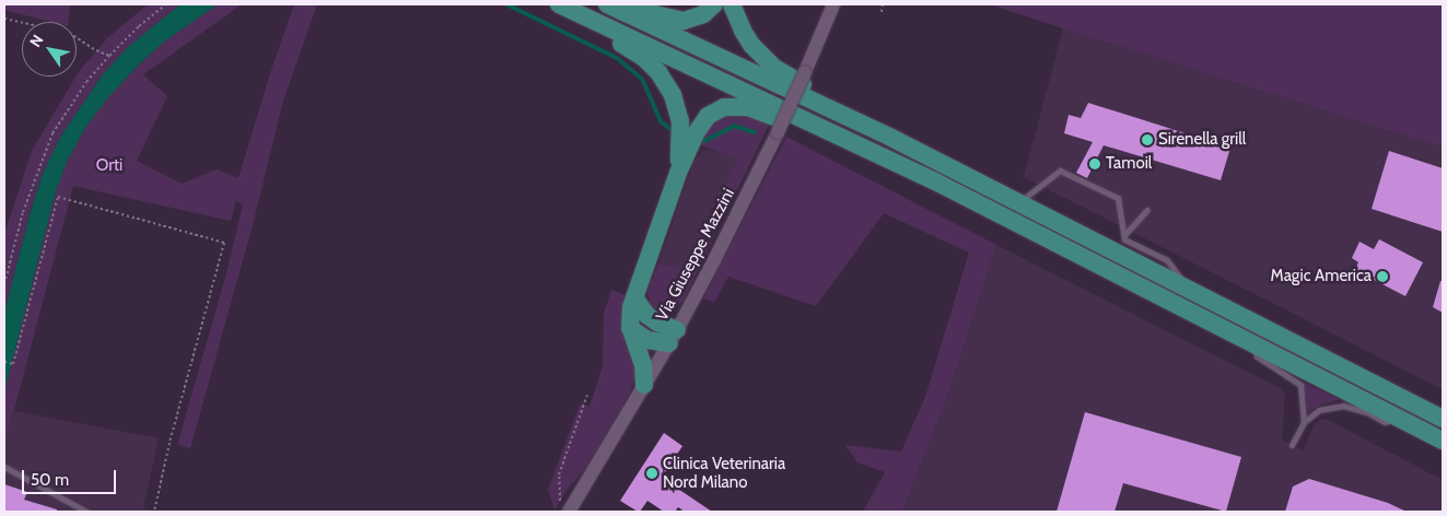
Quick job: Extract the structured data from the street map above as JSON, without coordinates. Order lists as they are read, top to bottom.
{
  "streets": {
    "street": ["Via Giuseppe Mazzini"]
  },
  "parks": ["Orti"],
  "places": [
    "Sirenella grill",
    "Tamoil",
    "Magic America",
    "Clinica Veterinaria Nord Milano"
  ],
  "scale_bar": "50 m",
  "north": "top left"
}
